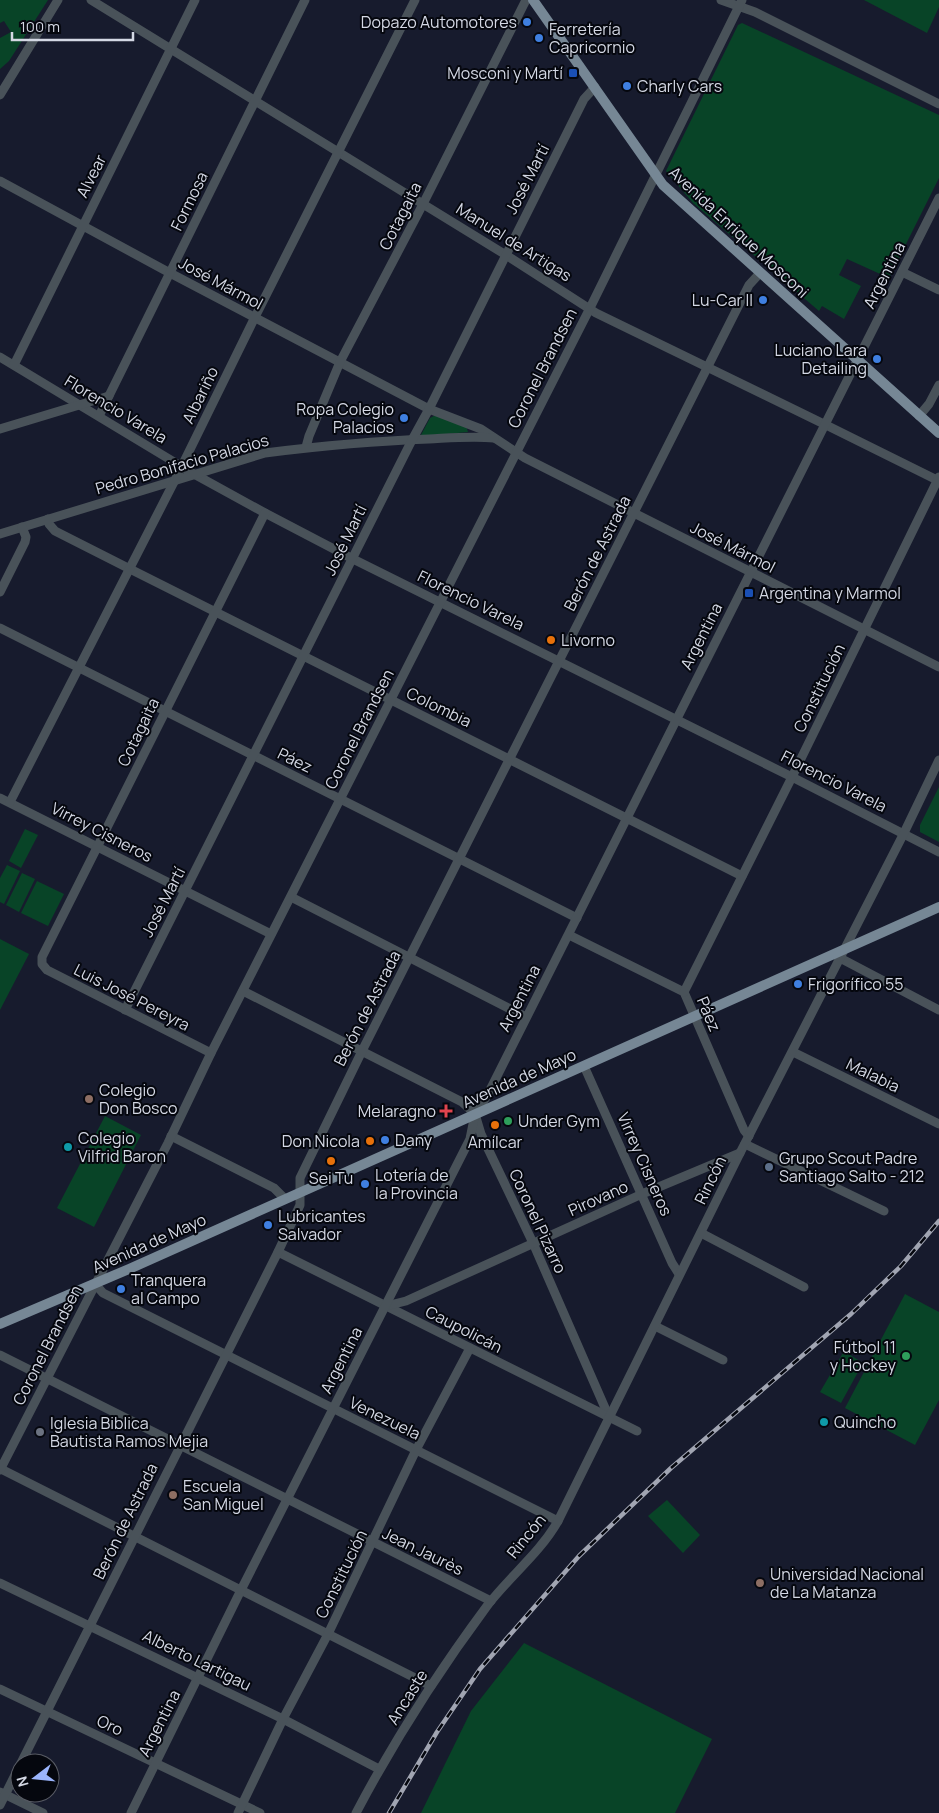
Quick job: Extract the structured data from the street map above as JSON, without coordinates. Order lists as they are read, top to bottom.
{
  "streets": {
    "main road": ["Avenida Enrique Mosconi", "Avenida de Mayo"],
    "street": [
      "Alvear",
      "José Martí",
      "Formosa",
      "Cotagaita",
      "Manuel de Artigas",
      "Argentina",
      "José Mármol",
      "Coronel Brandsen",
      "Albariño",
      "Florencio Varela",
      "Pedro Bonifacio Palacios",
      "Berón de Astrada",
      "Constitución",
      "Colombia",
      "Páez",
      "Virrey Cisneros",
      "Luis José Pereyra",
      "Malabia",
      "Rincón",
      "Pirovano",
      "Coronel Pizarro",
      "Caupolicán",
      "Venezuela",
      "Jean Jaurès",
      "Alberto Lartigau",
      "Ancaste",
      "Oro"
    ]
  },
  "crossings": [
    ["Alvear", "Manuel de Artigas"],
    ["Alvear", "José Mármol"],
    ["Alvear", "Florencio Varela"],
    ["José Martí", "Avenida Enrique Mosconi"],
    ["José Martí", "Manuel de Artigas"],
    ["José Martí", "José Mármol"],
    ["José Martí", "Florencio Varela"],
    ["José Martí", "Pedro Bonifacio Palacios"],
    ["José Martí", "Colombia"],
    ["José Martí", "Páez"],
    ["José Martí", "Virrey Cisneros"],
    ["José Martí", "Luis José Pereyra"],
    ["Formosa", "Manuel de Artigas"],
    ["Formosa", "José Mármol"],
    ["Formosa", "Florencio Varela"],
    ["Cotagaita", "Manuel de Artigas"],
    ["Cotagaita", "José Mármol"],
    ["Cotagaita", "Florencio Varela"],
    ["Cotagaita", "Pedro Bonifacio Palacios"],
    ["Cotagaita", "Colombia"],
    ["Cotagaita", "Páez"],
    ["Cotagaita", "Virrey Cisneros"],
    ["Cotagaita", "Luis José Pereyra"],
    ["Avenida Enrique Mosconi", "Argentina"],
    ["Avenida Enrique Mosconi", "Coronel Brandsen"],
    ["Avenida Enrique Mosconi", "Berón de Astrada"],
    ["Manuel de Artigas", "Argentina"],
    ["Manuel de Artigas", "Coronel Brandsen"],
    ["Manuel de Artigas", "Albariño"],
    ["Manuel de Artigas", "Berón de Astrada"],
    ["Manuel de Artigas", "Constitución"],
    ["Argentina", "José Mármol"],
    ["Argentina", "Florencio Varela"],
    ["Argentina", "Colombia"],
    ["Argentina", "Páez"],
    ["Argentina", "Avenida de Mayo"],
    ["Argentina", "Pirovano"],
    ["Argentina", "Coronel Pizarro"],
    ["Argentina", "Caupolicán"],
    ["Argentina", "Venezuela"],
    ["Argentina", "Jean Jaurès"],
    ["Argentina", "Alberto Lartigau"],
    ["Argentina", "Oro"],
    ["José Mármol", "Coronel Brandsen"],
    ["José Mármol", "Albariño"],
    ["José Mármol", "Berón de Astrada"],
    ["José Mármol", "Constitución"],
    ["Coronel Brandsen", "Florencio Varela"],
    ["Coronel Brandsen", "Colombia"],
    ["Coronel Brandsen", "Páez"],
    ["Coronel Brandsen", "Virrey Cisneros"],
    ["Coronel Brandsen", "Luis José Pereyra"],
    ["Coronel Brandsen", "Avenida de Mayo"],
    ["Coronel Brandsen", "Venezuela"],
    ["Coronel Brandsen", "Jean Jaurès"],
    ["Albariño", "Florencio Varela"],
    ["Albariño", "Pedro Bonifacio Palacios"],
    ["Albariño", "Colombia"],
    ["Albariño", "Páez"],
    ["Albariño", "Virrey Cisneros"],
    ["Florencio Varela", "Pedro Bonifacio Palacios"],
    ["Florencio Varela", "Berón de Astrada"],
    ["Florencio Varela", "Constitución"],
    ["Florencio Varela", "Rincón"],
    ["Pedro Bonifacio Palacios", "Colombia"],
    ["Berón de Astrada", "Colombia"],
    ["Berón de Astrada", "Páez"],
    ["Berón de Astrada", "Avenida de Mayo"],
    ["Berón de Astrada", "Caupolicán"],
    ["Berón de Astrada", "Venezuela"],
    ["Berón de Astrada", "Jean Jaurès"],
    ["Berón de Astrada", "Alberto Lartigau"],
    ["Berón de Astrada", "Oro"],
    ["Constitución", "Colombia"],
    ["Constitución", "Páez"],
    ["Constitución", "Caupolicán"],
    ["Constitución", "Venezuela"],
    ["Constitución", "Jean Jaurès"],
    ["Constitución", "Alberto Lartigau"],
    ["Constitución", "Oro"],
    ["Páez", "Avenida de Mayo"],
    ["Páez", "Rincón"],
    ["Virrey Cisneros", "Avenida de Mayo"],
    ["Virrey Cisneros", "Rincón"],
    ["Virrey Cisneros", "Pirovano"],
    ["Malabia", "Rincón"],
    ["Avenida de Mayo", "Rincón"],
    ["Avenida de Mayo", "Coronel Pizarro"],
    ["Avenida de Mayo", "Venezuela"],
    ["Rincón", "Pirovano"],
    ["Rincón", "Coronel Pizarro"],
    ["Rincón", "Caupolicán"],
    ["Rincón", "Venezuela"],
    ["Rincón", "Jean Jaurès"],
    ["Rincón", "Ancaste"],
    ["Pirovano", "Coronel Pizarro"],
    ["Pirovano", "Caupolicán"],
    ["Coronel Pizarro", "Caupolicán"],
    ["Jean Jaurès", "Ancaste"],
    ["Alberto Lartigau", "Ancaste"]
  ],
  "places": {
    "other": [
      "Dopazo Automotores",
      "Ferretería Capricornio",
      "Charly Cars",
      "Lu-Car II",
      "Luciano Lara Detailing",
      "Ropa Colegio Palacios",
      "Livorno",
      "Frigorífico 55",
      "Colegio Don Bosco",
      "Under Gym",
      "Amílcar",
      "Dany",
      "Don Nicola",
      "Colegio Vilfrid Baron",
      "Sei Tu",
      "Grupo Scout Padre Santiago Salto - 212",
      "Lotería de la Provincia",
      "Lubricantes Salvador",
      "Tranquera al Campo",
      "Fútbol 11 y Hockey",
      "Quincho",
      "Iglesia Biblica Bautista Ramos Mejia",
      "Escuela San Miguel",
      "Universidad Nacional de La Matanza"
    ],
    "transit": ["Mosconi y Martí", "Argentina y Marmol"],
    "health": ["Melaragno"]
  },
  "scale_bar": "100 m",
  "north": "left"
}
